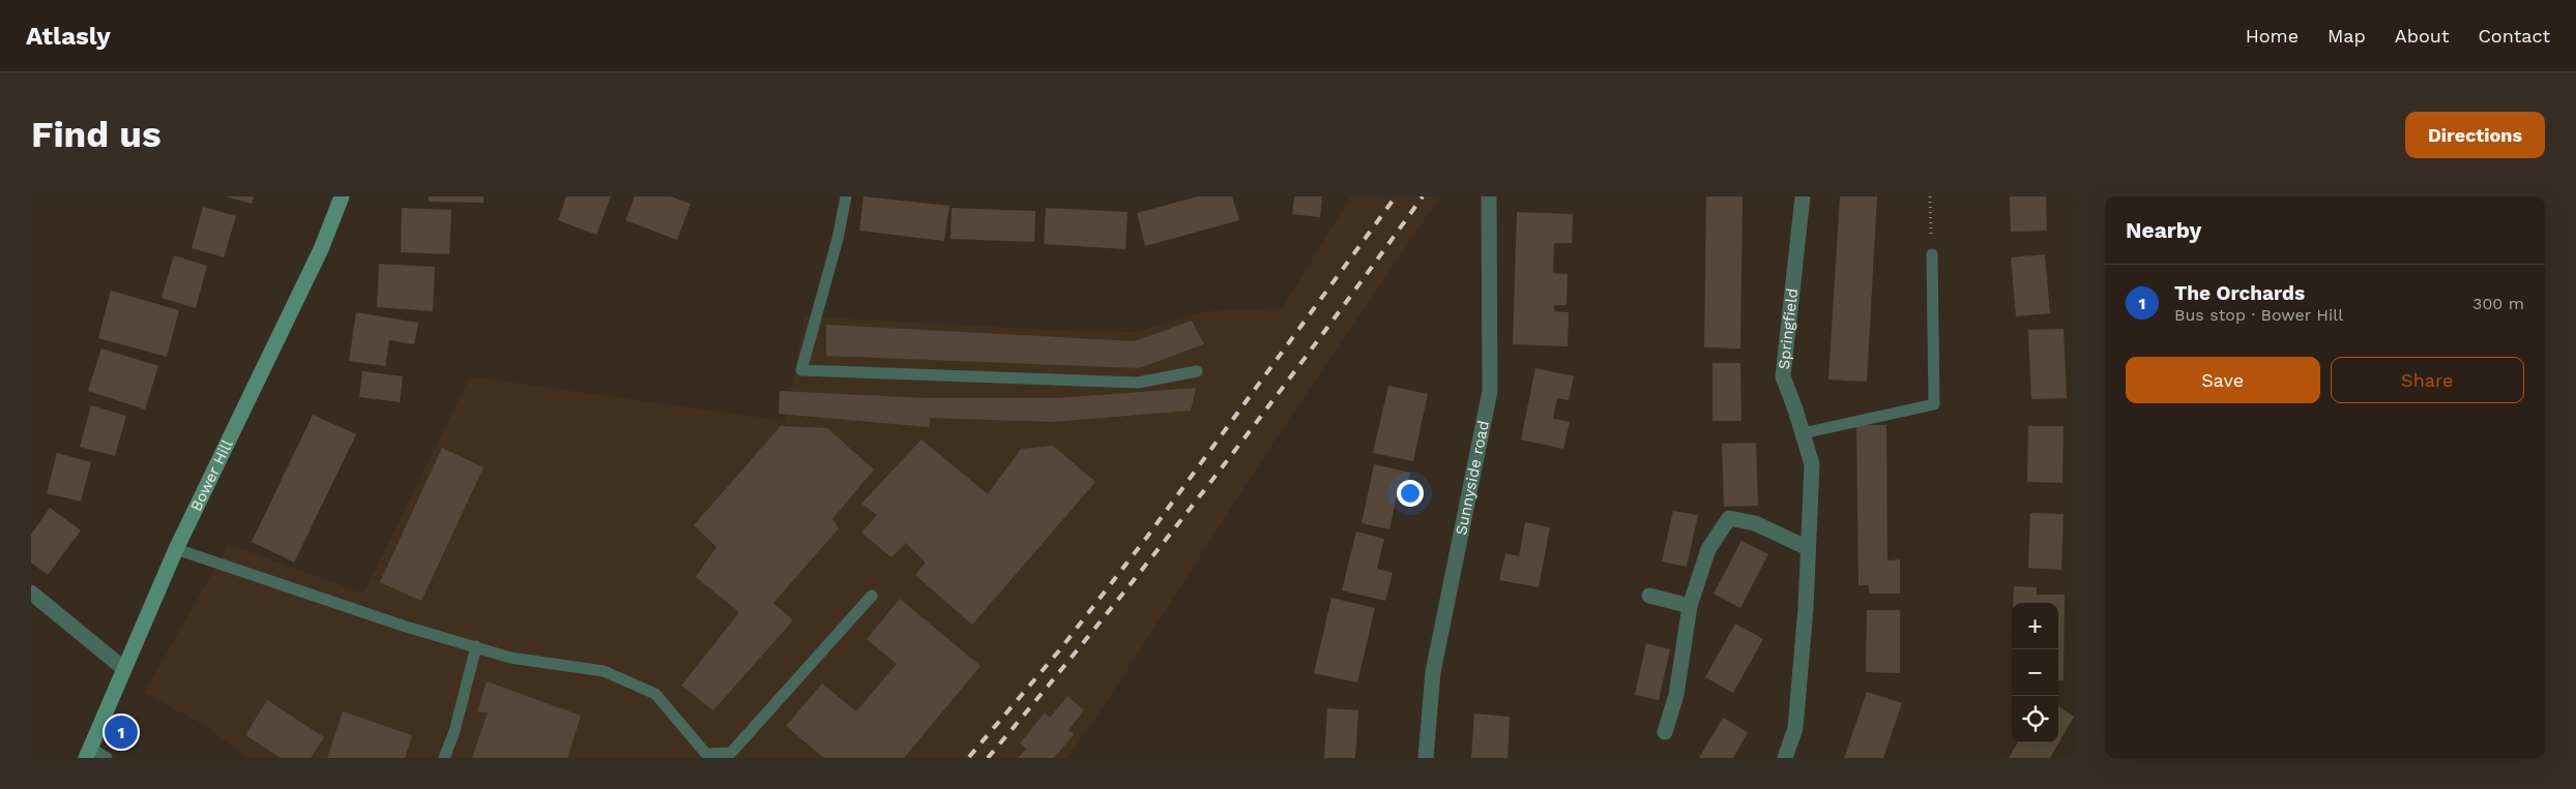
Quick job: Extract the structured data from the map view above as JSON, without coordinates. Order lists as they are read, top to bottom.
{
  "streets": {
    "street": ["Springfield", "Bower Hill", "Sunnyside road"]
  },
  "page": {
    "header": "Atlasly",
    "nav": [
      "Home",
      "Map",
      "About",
      "Contact"
    ],
    "buttons": [
      "Directions",
      ["Save", "Share"]
    ],
    "title": "Find us",
    "heading": "Nearby",
    "list": [
      {
        "mark": "1",
        "name": "The Orchards",
        "note": "Bus stop · Bower Hill",
        "value": "300 m"
      }
    ],
    "map_buttons": ["+", "−"],
    "pins": "1"
  }
}
